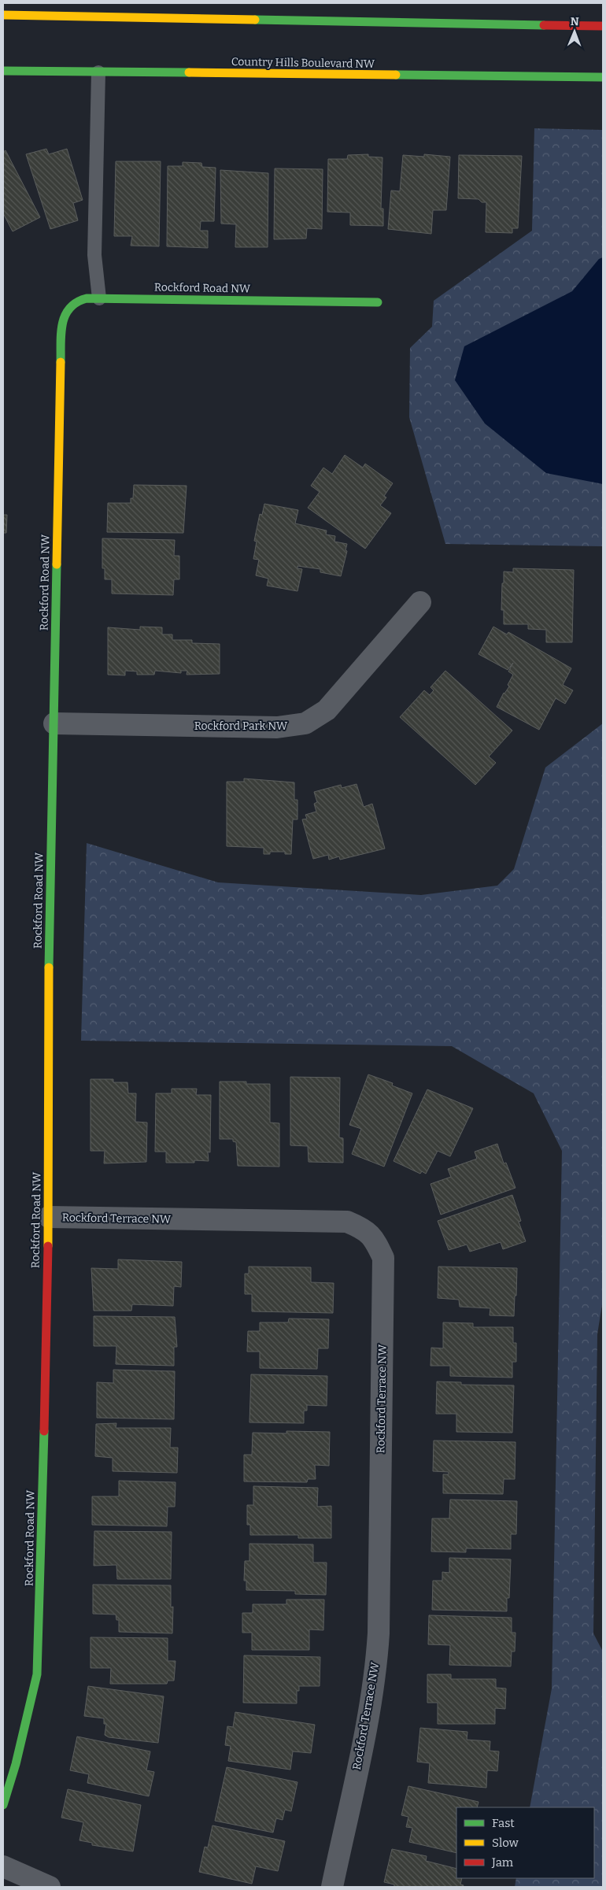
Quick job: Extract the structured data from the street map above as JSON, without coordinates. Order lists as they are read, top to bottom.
{
  "streets": {
    "street": [
      "Country Hills Boulevard NW",
      "Rockford Road NW",
      "Rockford Park NW",
      "Rockford Terrace NW"
    ]
  },
  "crossings": [
    ["Rockford Road NW", "Rockford Park NW"],
    ["Rockford Road NW", "Rockford Terrace NW"]
  ],
  "legend": ["Fast", "Slow", "Jam"],
  "north": "top"
}
